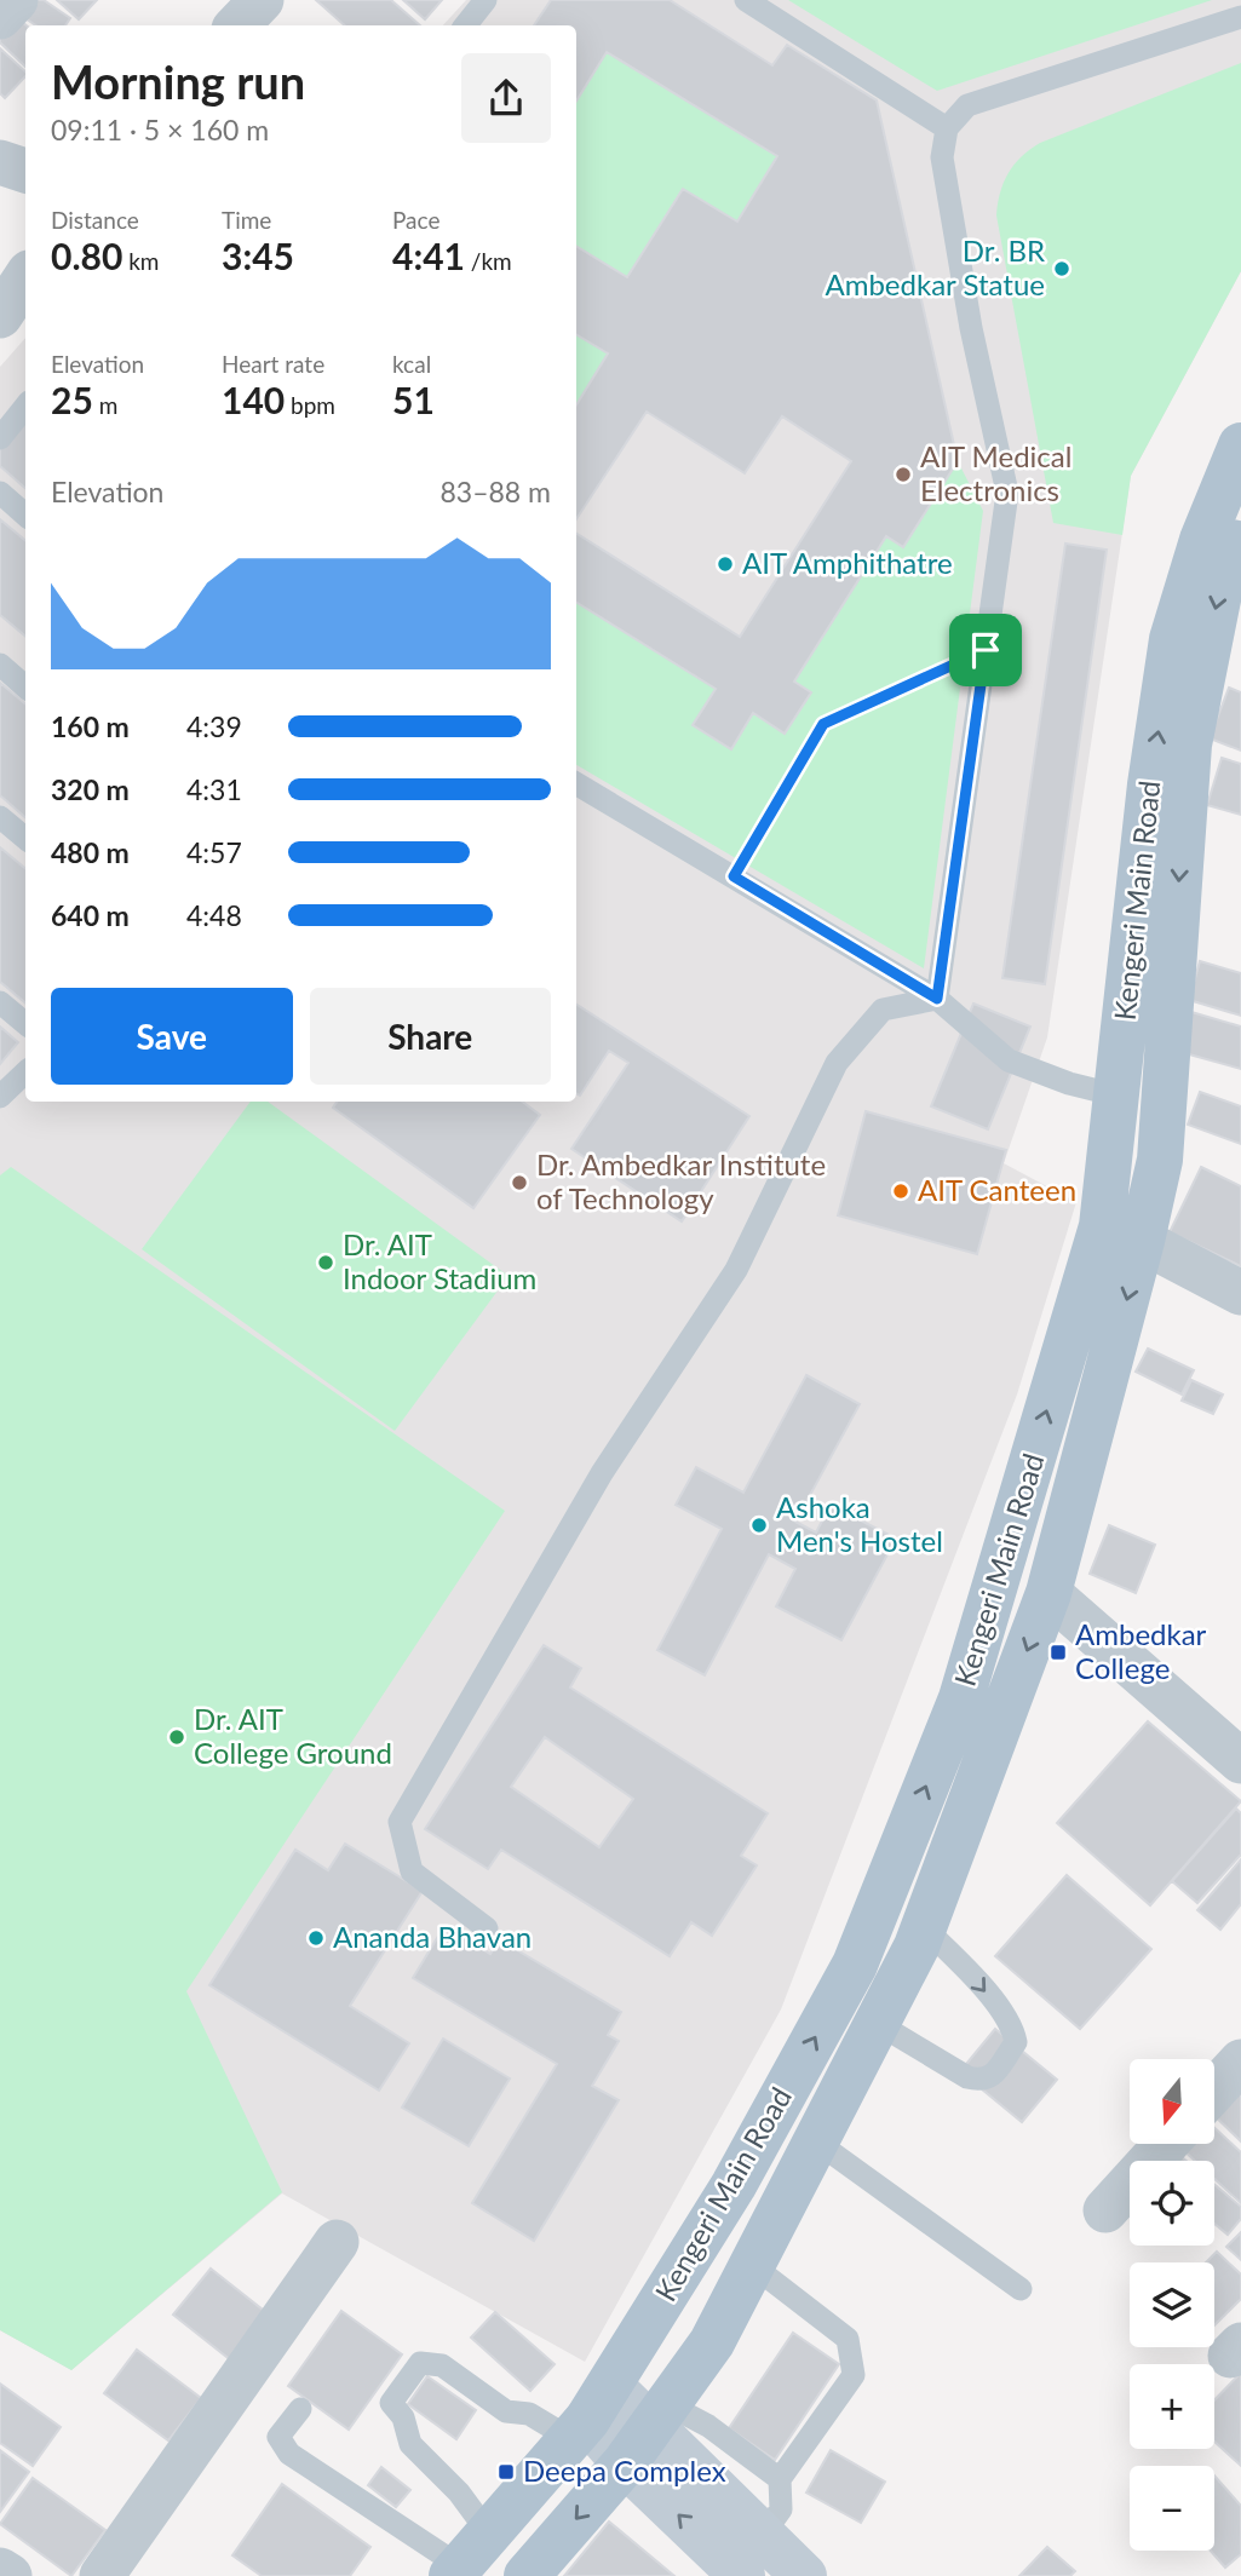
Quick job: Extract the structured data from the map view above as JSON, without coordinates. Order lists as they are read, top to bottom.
{
  "streets": {
    "main road": ["Kengeri Main Road"]
  },
  "places": {
    "other": [
      "Dr. BR Ambedkar Statue",
      "AIT Medical Electronics",
      "AIT Amphithatre",
      "Dr. Ambedkar Institute of Technology",
      "AIT Canteen",
      "Dr. AIT Indoor Stadium",
      "Ashoka Men's Hostel",
      "Dr. AIT College Ground",
      "Ananda Bhavan"
    ],
    "transit": ["Ambedkar College", "Deepa Complex"]
  },
  "north": "bottom",
  "page": {
    "heading": ["Morning run", "09:11 · 5 × 160 m"],
    "stats": [
      ["Distance", "0.80 km"],
      ["Time", "3:45"],
      ["Pace", "4:41 /km"],
      ["Elevation", "25 m"],
      ["Heart rate", "140 bpm"],
      ["kcal", "51"]
    ],
    "chart": ["Elevation", "83–88 m"],
    "list": [
      {
        "name": "160 m",
        "note": "4:39"
      },
      {
        "name": "320 m",
        "note": "4:31"
      },
      {
        "name": "480 m",
        "note": "4:57"
      },
      {
        "name": "640 m",
        "note": "4:48"
      }
    ],
    "buttons": ["Save", "Share"],
    "map_buttons": ["+", "−"]
  }
}
